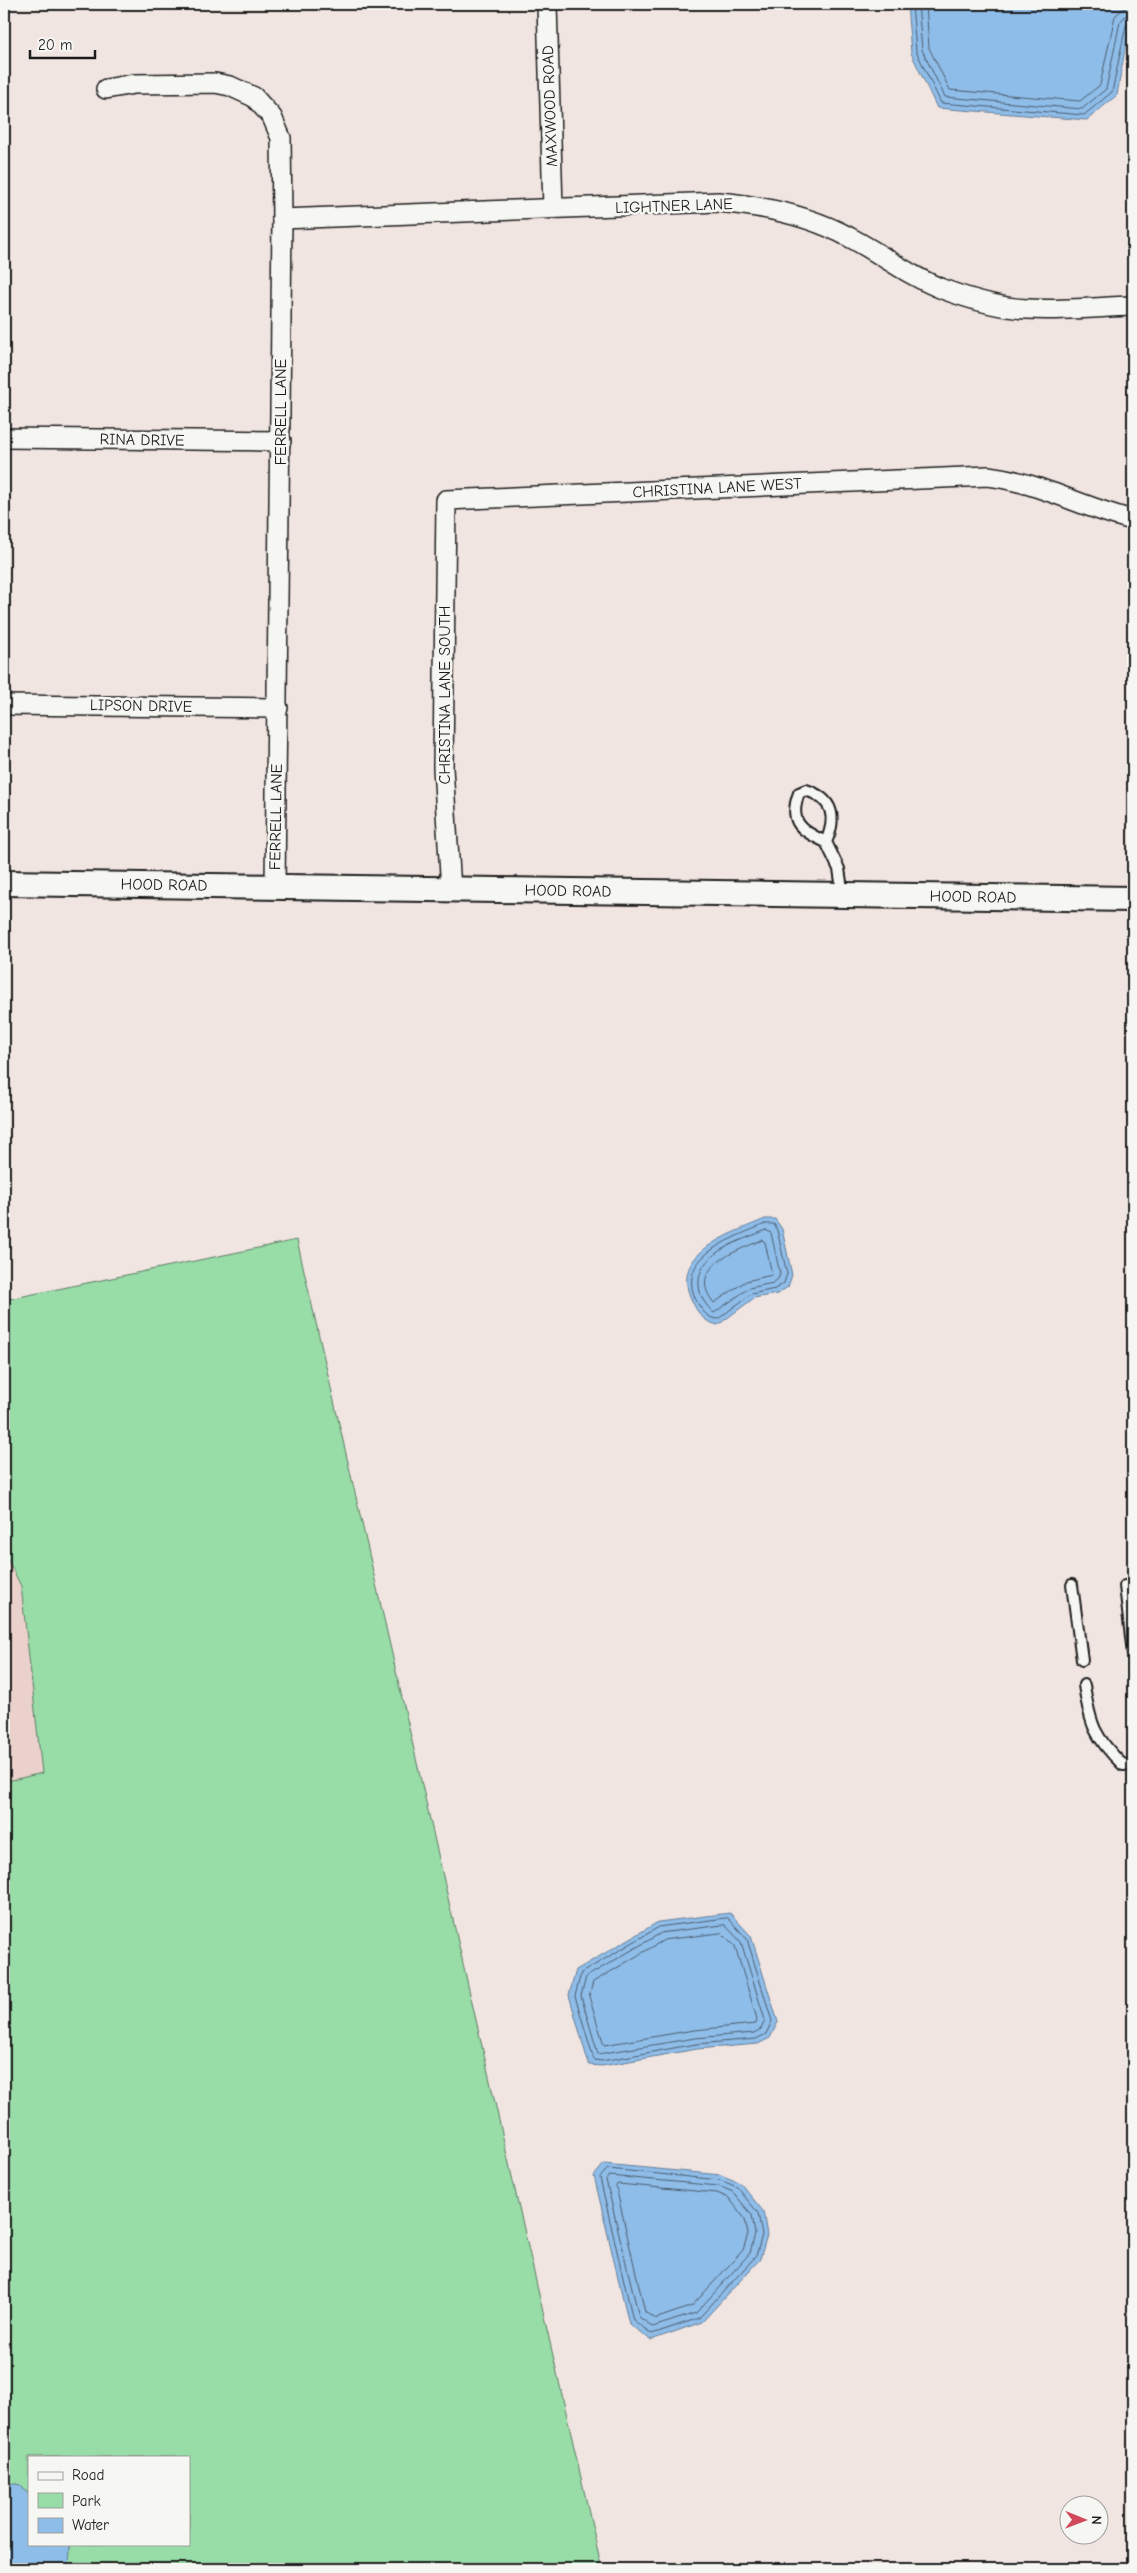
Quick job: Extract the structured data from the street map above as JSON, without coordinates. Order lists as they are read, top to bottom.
{
  "streets": {
    "street": [
      "MAXWOOD ROAD",
      "LIGHTNER LANE",
      "FERRELL LANE",
      "RINA DRIVE",
      "CHRISTINA LANE WEST",
      "CHRISTINA LANE SOUTH",
      "LIPSON DRIVE",
      "HOOD ROAD"
    ]
  },
  "crossings": [
    ["MAXWOOD ROAD", "LIGHTNER LANE"],
    ["LIGHTNER LANE", "FERRELL LANE"],
    ["FERRELL LANE", "RINA DRIVE"],
    ["FERRELL LANE", "LIPSON DRIVE"],
    ["FERRELL LANE", "HOOD ROAD"],
    ["CHRISTINA LANE WEST", "CHRISTINA LANE SOUTH"],
    ["CHRISTINA LANE SOUTH", "HOOD ROAD"]
  ],
  "legend": ["Road", "Park", "Water"],
  "scale_bar": "20 m",
  "north": "right"
}
